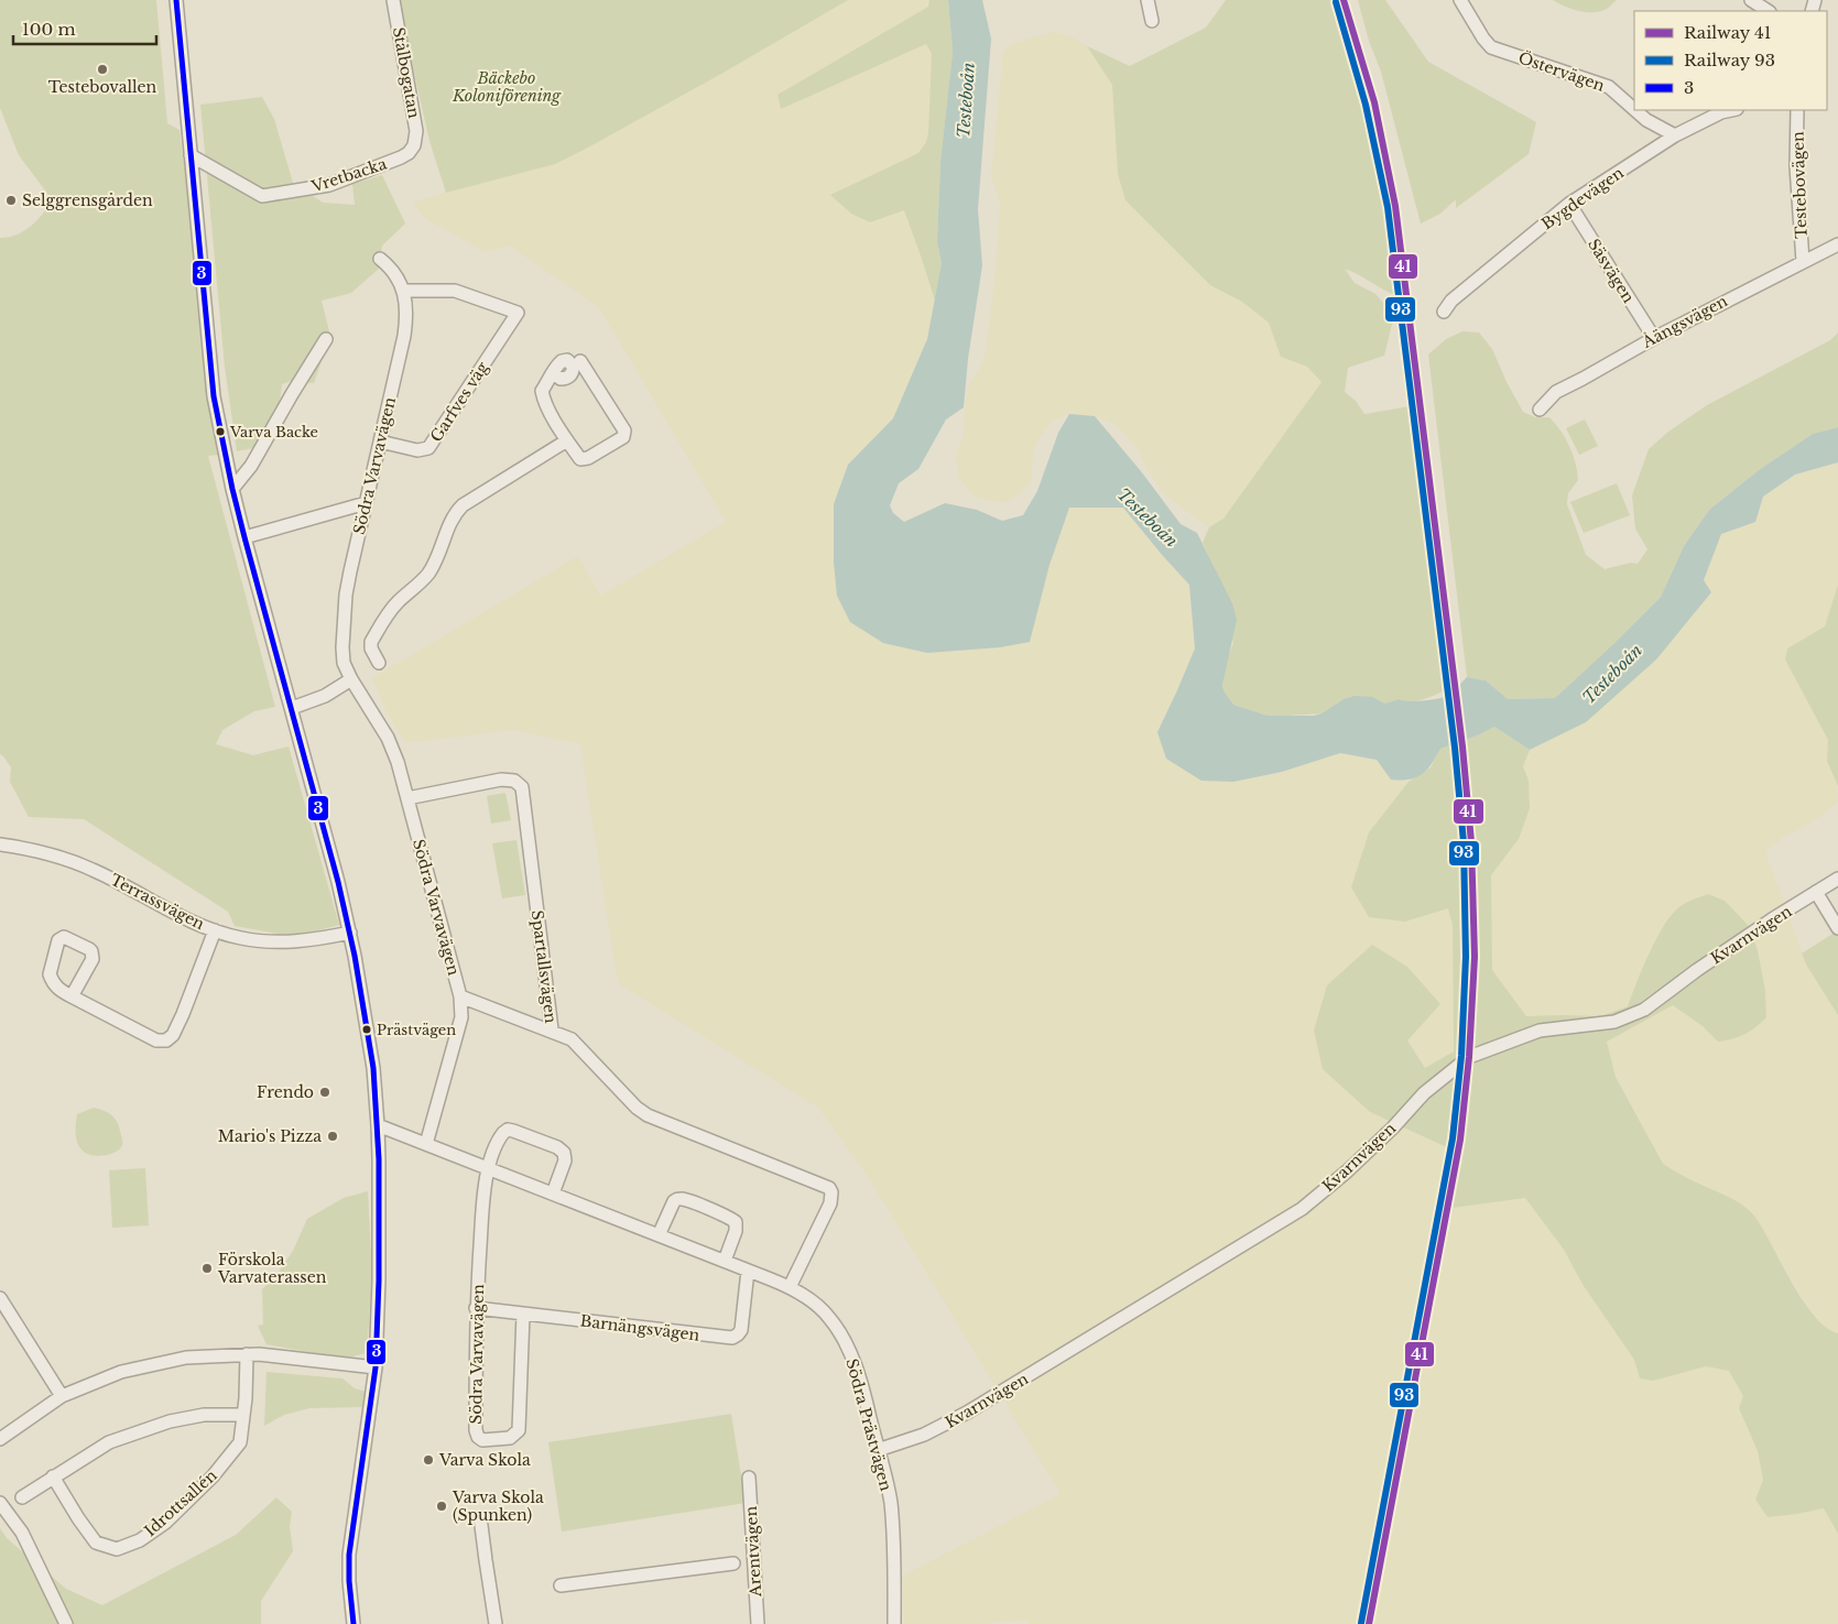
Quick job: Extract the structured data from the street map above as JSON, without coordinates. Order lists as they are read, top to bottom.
{
  "streets": {
    "street": [
      "Östervägen",
      "Stålbogatan",
      "Vretbacka",
      "Testebovägen",
      "Bygdevägen",
      "Säsvägen",
      "Åängsvägen",
      "Garfves väg",
      "Södra Varvavägen",
      "Terrassvägen",
      "Kvarnvägen",
      "Spartallsvägen",
      "Barnängsvägen",
      "Södra Prästvägen",
      "Idrottsallén",
      "Arentvägen"
    ]
  },
  "crossings": [
    ["Östervägen", "Bygdevägen"],
    ["Stålbogatan", "Vretbacka"],
    ["Testebovägen", "Åängsvägen"],
    ["Bygdevägen", "Säsvägen"],
    ["Säsvägen", "Åängsvägen"],
    ["Garfves väg", "Södra Varvavägen"],
    ["Södra Varvavägen", "Spartallsvägen"],
    ["Södra Varvavägen", "Barnängsvägen"],
    ["Södra Varvavägen", "Södra Prästvägen"],
    ["Kvarnvägen", "Södra Prästvägen"],
    ["Spartallsvägen", "Södra Prästvägen"],
    ["Barnängsvägen", "Södra Prästvägen"]
  ],
  "water": ["Testeboån"],
  "parks": ["Bäckebo Koloniförening"],
  "places": [
    "Testebovallen",
    "Selggrensgården",
    "Varva Backe",
    "Prästvägen",
    "Frendo",
    "Mario's Pizza",
    "Förskola Varvaterassen",
    "Varva Skola",
    "Varva Skola (Spunken)"
  ],
  "lines": ["rail line 41", "transit line 3", "rail line 93"],
  "legend": ["Railway 41", "Railway 93", "3"],
  "scale_bar": "100 m"
}
